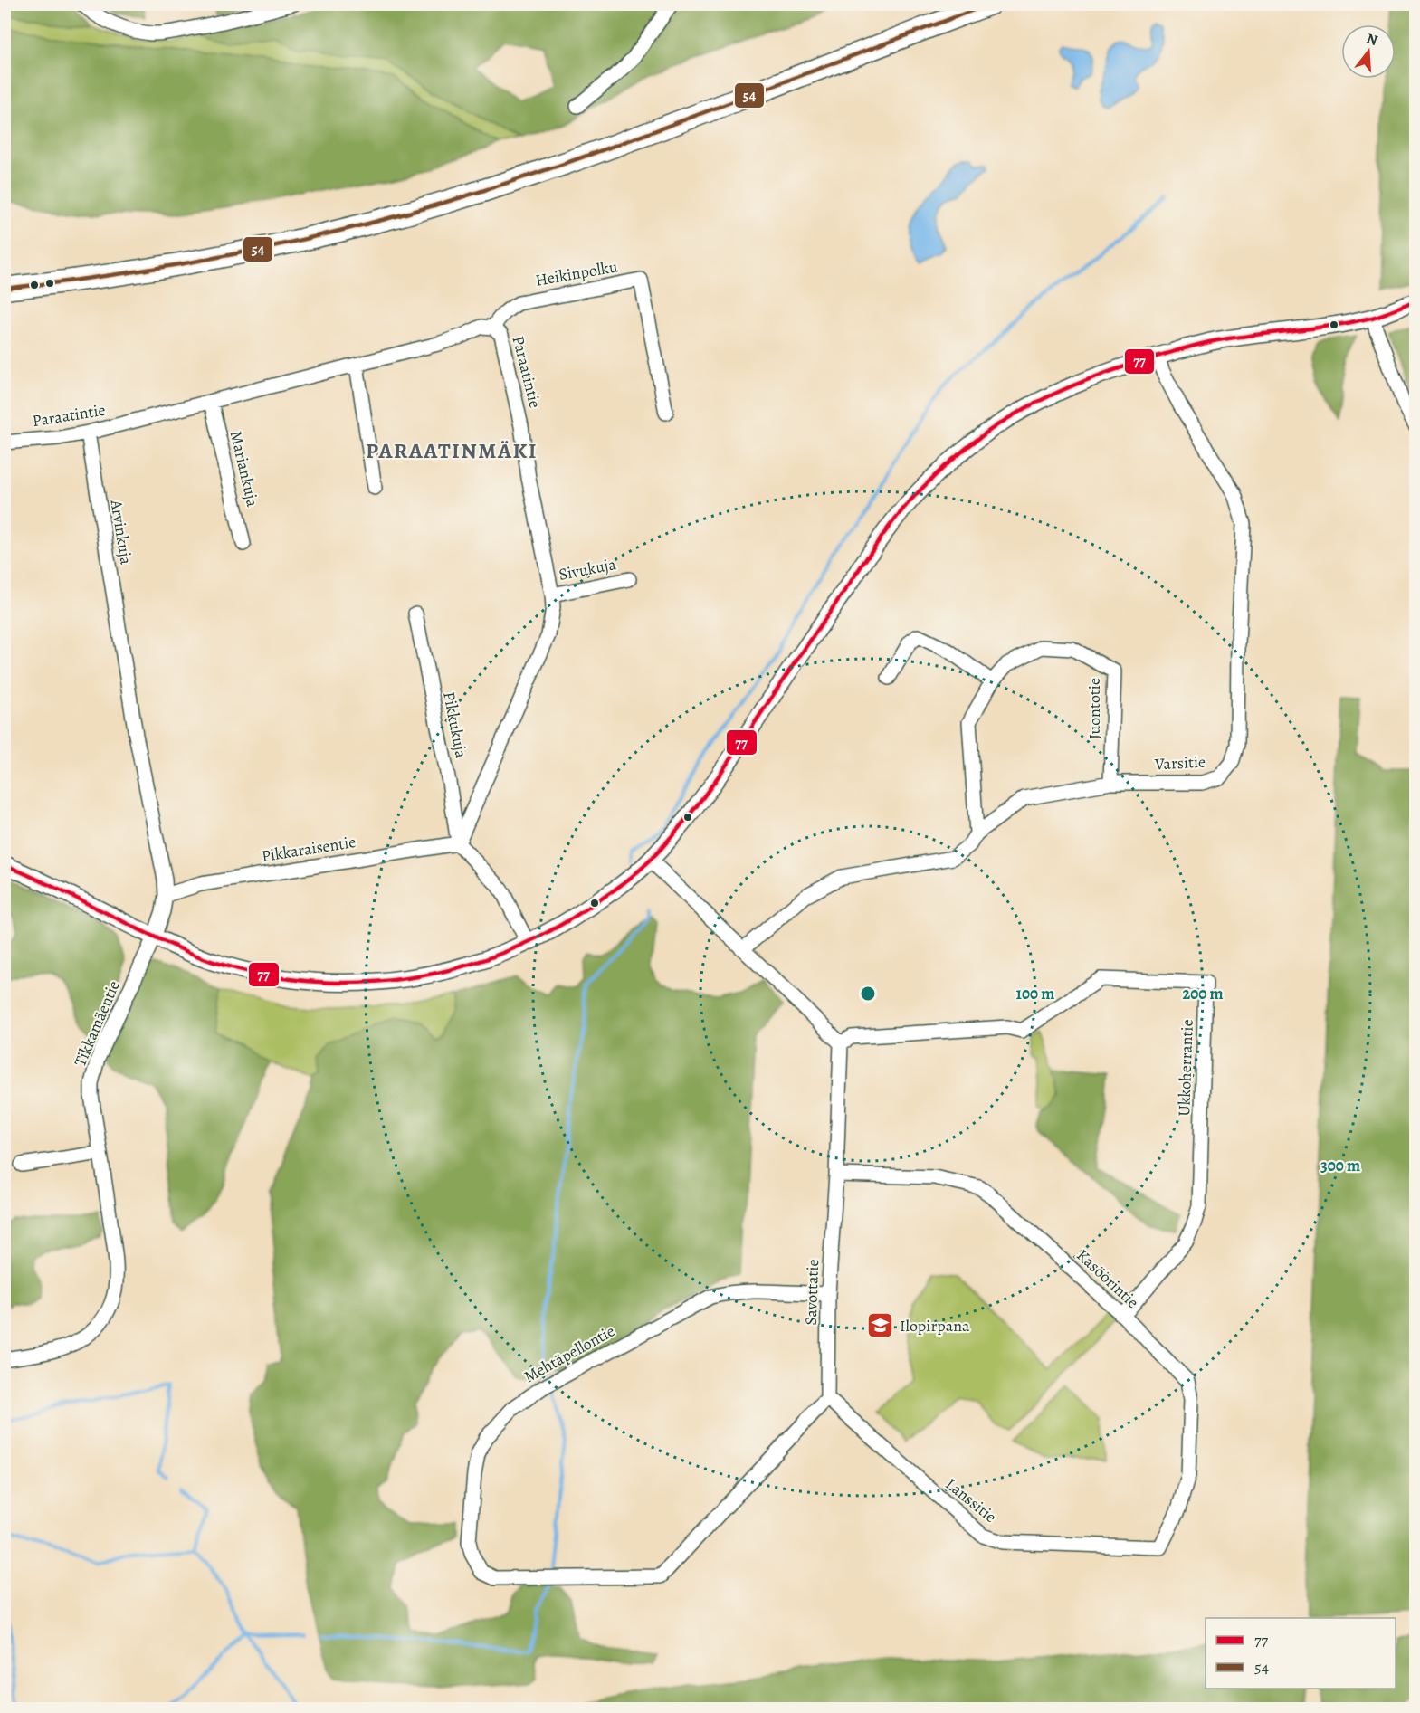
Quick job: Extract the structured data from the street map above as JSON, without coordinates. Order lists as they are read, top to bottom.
{
  "streets": {
    "street": [
      "Heikinpolku",
      "Paraatintie",
      "Mariankuja",
      "Arvinkuja",
      "Sivukuja",
      "Juontotie",
      "Pikkukuja",
      "Varsitie",
      "Pikkaraisentie",
      "Tikkamäentie",
      "Ukkoherrantie",
      "Kasöörintie",
      "Savottatie",
      "Mehtäpellontie",
      "Lanssitie"
    ]
  },
  "crossings": [
    ["Heikinpolku", "Paraatintie"],
    ["Paraatintie", "Mariankuja"],
    ["Paraatintie", "Arvinkuja"],
    ["Paraatintie", "Sivukuja"],
    ["Paraatintie", "Pikkukuja"],
    ["Paraatintie", "Pikkaraisentie"],
    ["Arvinkuja", "Tikkamäentie"],
    ["Juontotie", "Varsitie"],
    ["Pikkukuja", "Pikkaraisentie"],
    ["Pikkaraisentie", "Tikkamäentie"],
    ["Ukkoherrantie", "Kasöörintie"],
    ["Ukkoherrantie", "Savottatie"],
    ["Kasöörintie", "Savottatie"],
    ["Kasöörintie", "Lanssitie"],
    ["Savottatie", "Mehtäpellontie"],
    ["Savottatie", "Lanssitie"],
    ["Mehtäpellontie", "Lanssitie"]
  ],
  "districts": ["PARAATINMÄKI"],
  "places": {
    "school or university": ["Ilopirpana"]
  },
  "lines": ["transit line 54", "transit line 77"],
  "legend": ["77", "54"],
  "north": "top",
  "rings": ["100 m", "200 m", "300 m"]
}
